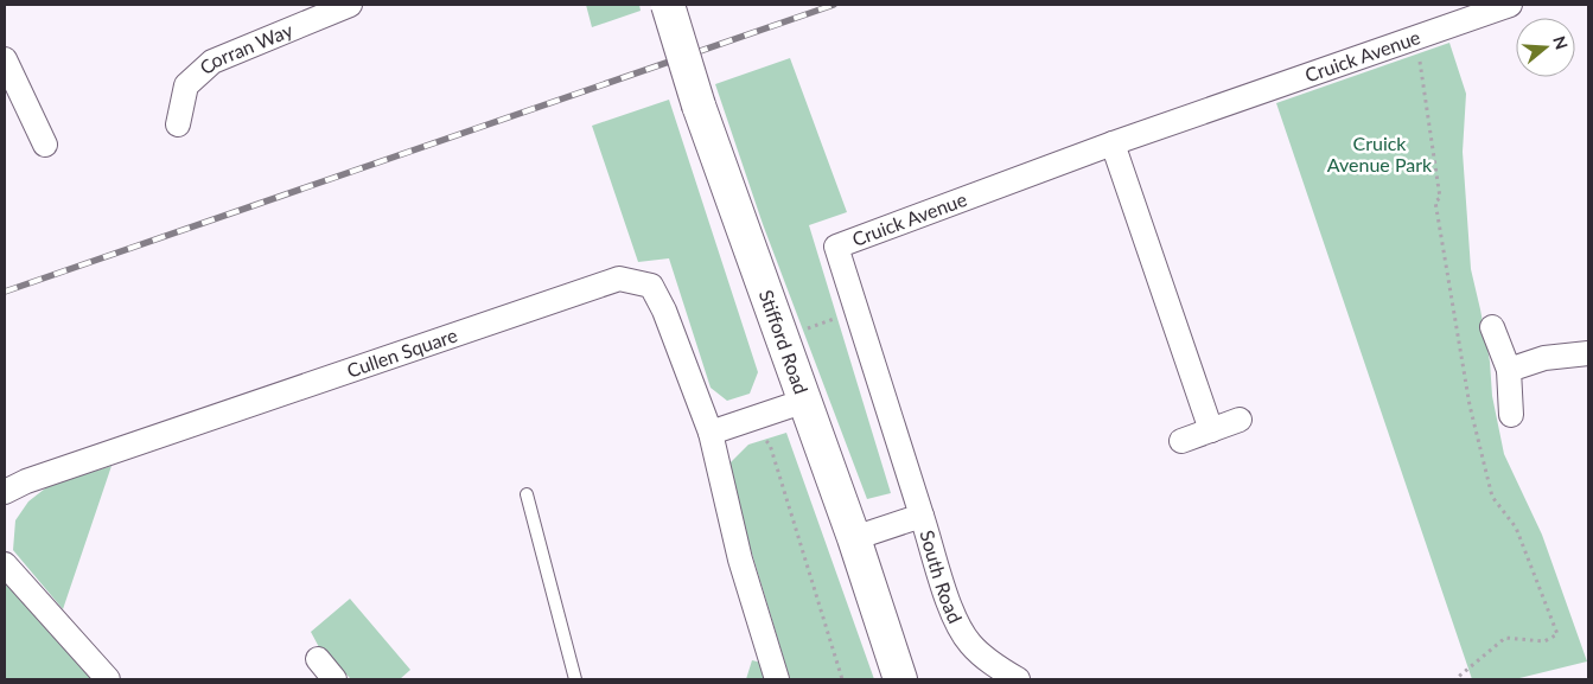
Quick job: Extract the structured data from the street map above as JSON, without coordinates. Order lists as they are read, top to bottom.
{
  "streets": {
    "main road": ["Stifford Road"],
    "street": [
      "Corran Way",
      "Cruick Avenue",
      "Cullen Square",
      "South Road"
    ]
  },
  "crossings": [
    ["Cruick Avenue", "South Road"],
    ["Stifford Road", "South Road"]
  ],
  "parks": ["Cruick Avenue Park"],
  "north": "right"
}
